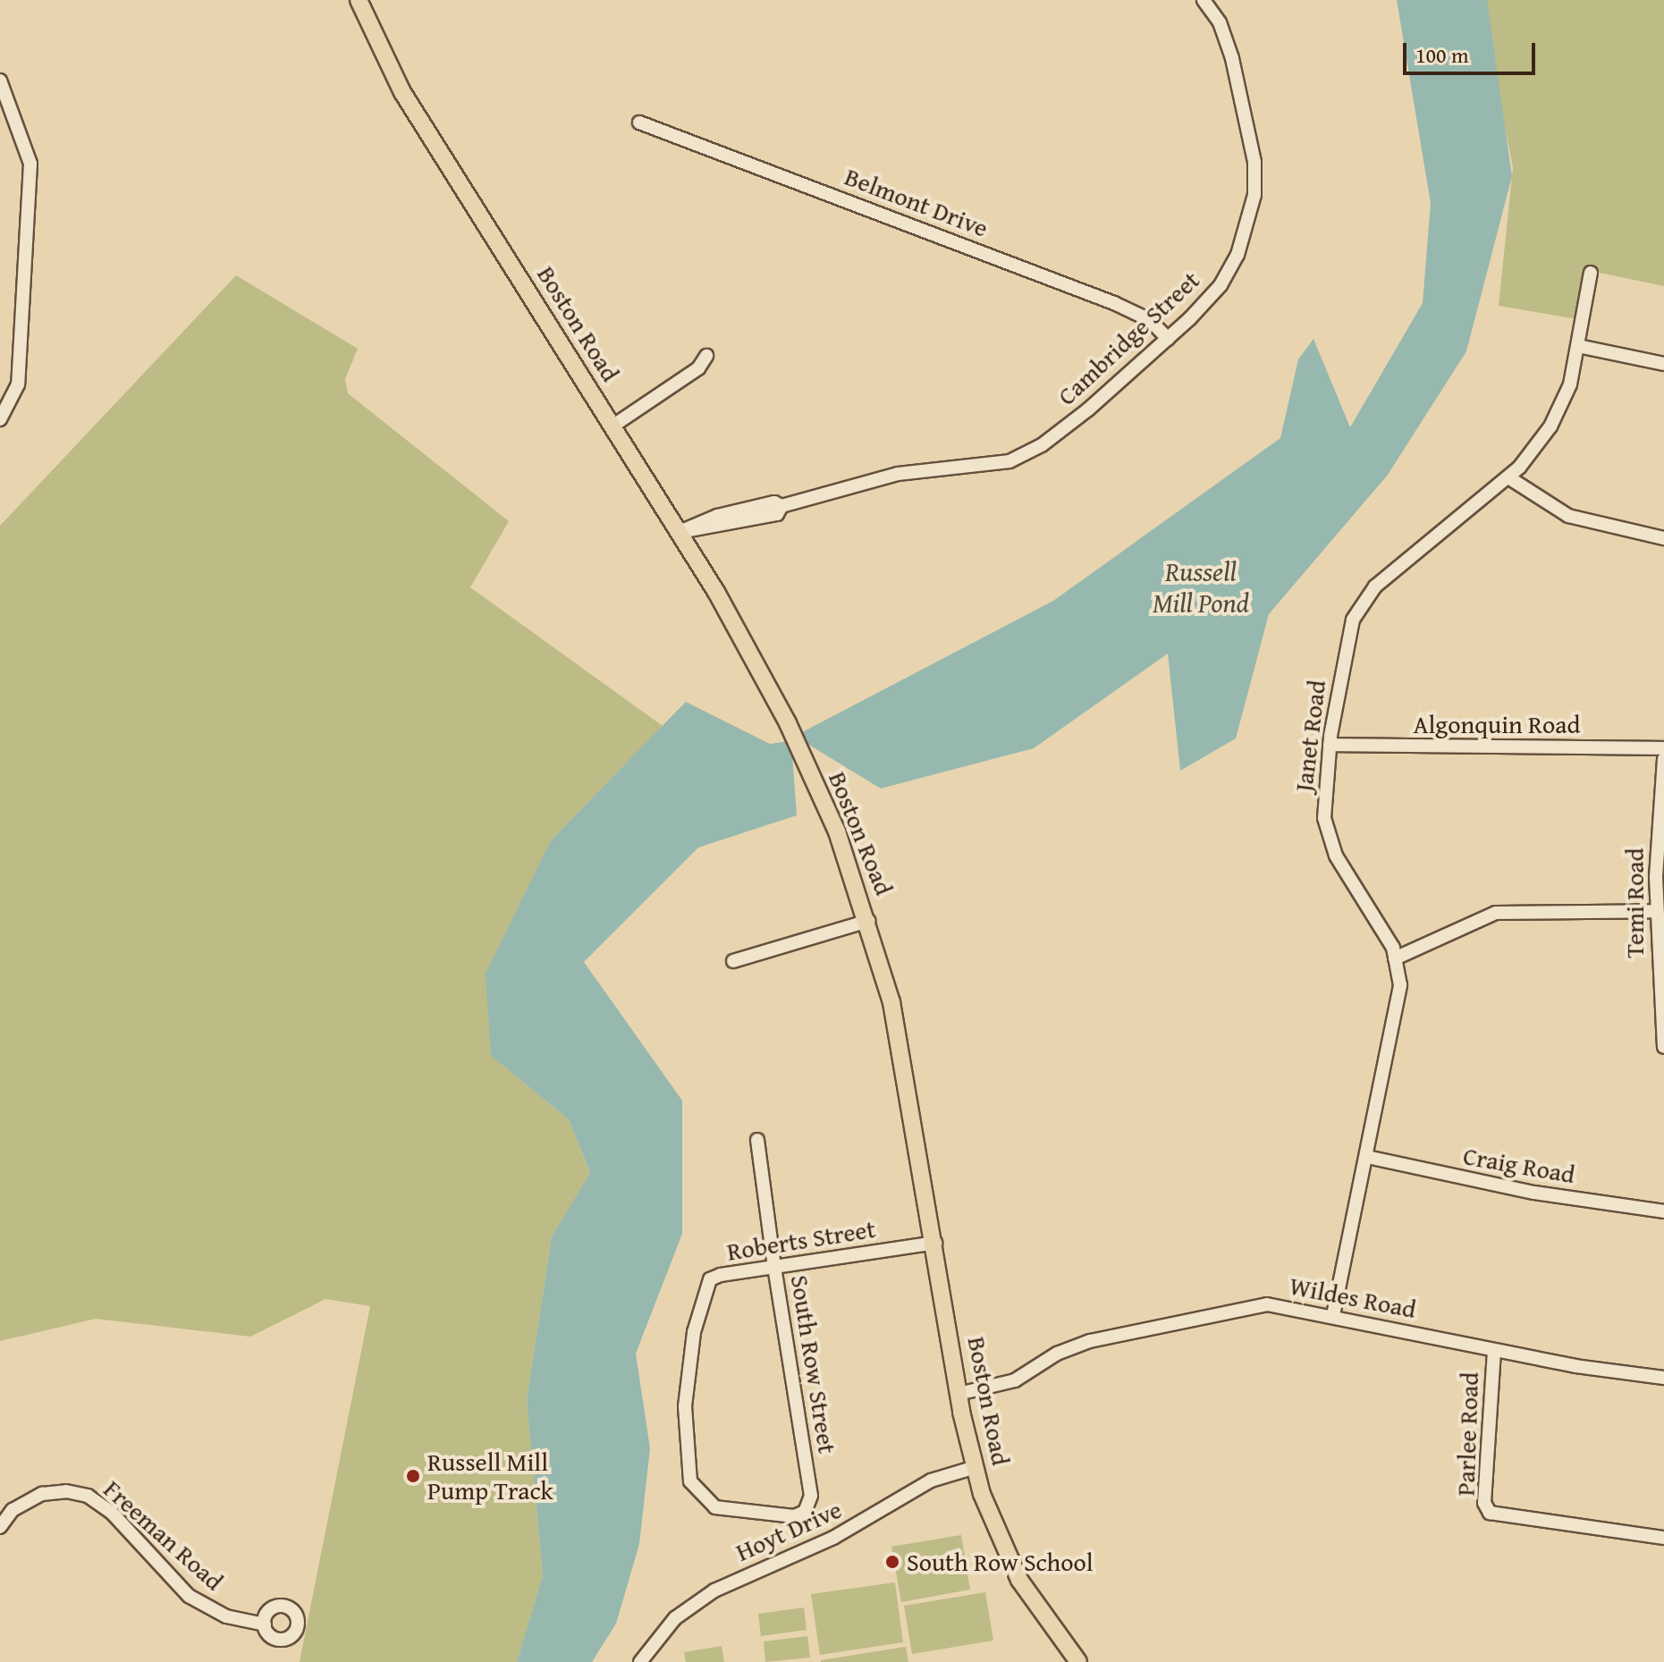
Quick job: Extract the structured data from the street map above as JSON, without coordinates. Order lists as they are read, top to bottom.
{
  "streets": {
    "main road": ["Boston Road"],
    "street": [
      "Belmont Drive",
      "Cambridge Street",
      "Algonquin Road",
      "Janet Road",
      "Temi Road",
      "Craig Road",
      "Roberts Street",
      "Wildes Road",
      "South Row Street",
      "Parlee Road",
      "Hoyt Drive",
      "Freeman Road"
    ]
  },
  "crossings": [
    ["Belmont Drive", "Cambridge Street"],
    ["Boston Road", "Cambridge Street"],
    ["Boston Road", "Roberts Street"],
    ["Boston Road", "Wildes Road"],
    ["Boston Road", "Hoyt Drive"],
    ["Algonquin Road", "Janet Road"],
    ["Janet Road", "Craig Road"],
    ["Janet Road", "Wildes Road"],
    ["Roberts Street", "South Row Street"],
    ["Wildes Road", "Parlee Road"]
  ],
  "water": ["Russell Mill Pond"],
  "places": ["Russell Mill Pump Track", "South Row School"],
  "scale_bar": "100 m"
}
